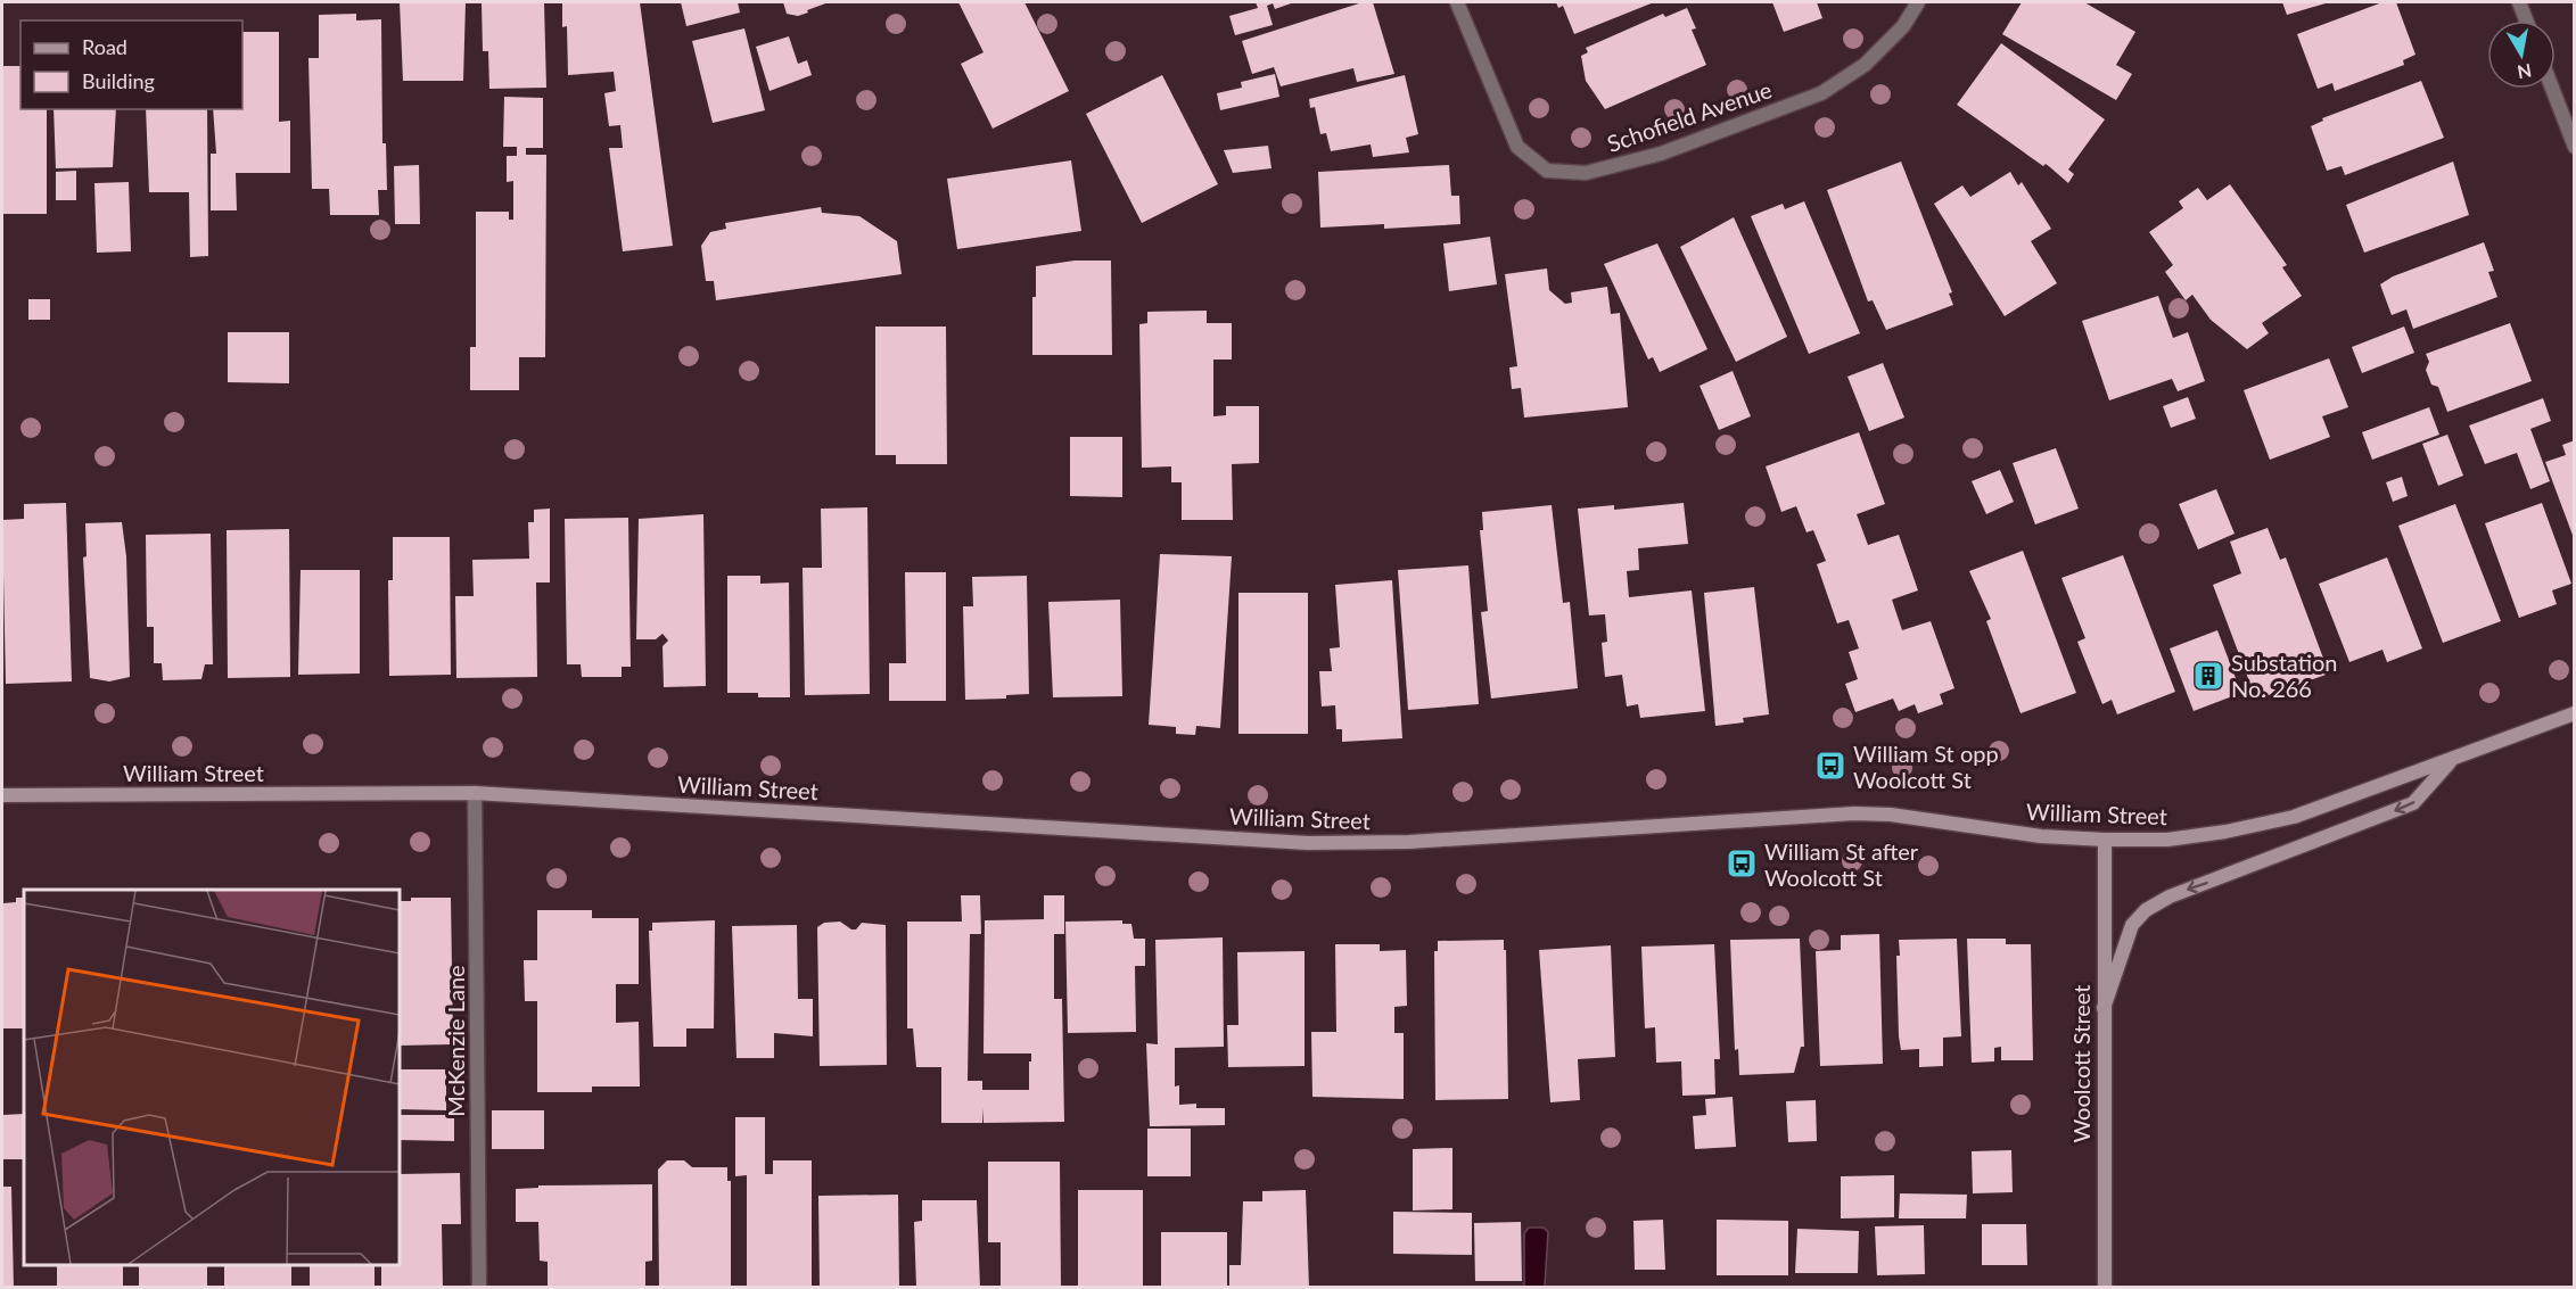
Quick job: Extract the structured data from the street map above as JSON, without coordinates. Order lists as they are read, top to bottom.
{
  "streets": {
    "main road": ["William Street", "Woolcott Street"],
    "street": ["Schofield Avenue", "McKenzie Lane"]
  },
  "crossings": [
    ["William Street", "McKenzie Lane"],
    ["William Street", "Woolcott Street"]
  ],
  "places": {
    "building": ["Substation No. 266"],
    "bus stop": ["William St opp Woolcott St", "William St after Woolcott St"]
  },
  "legend": ["Road", "Building"],
  "north": "bottom"
}
